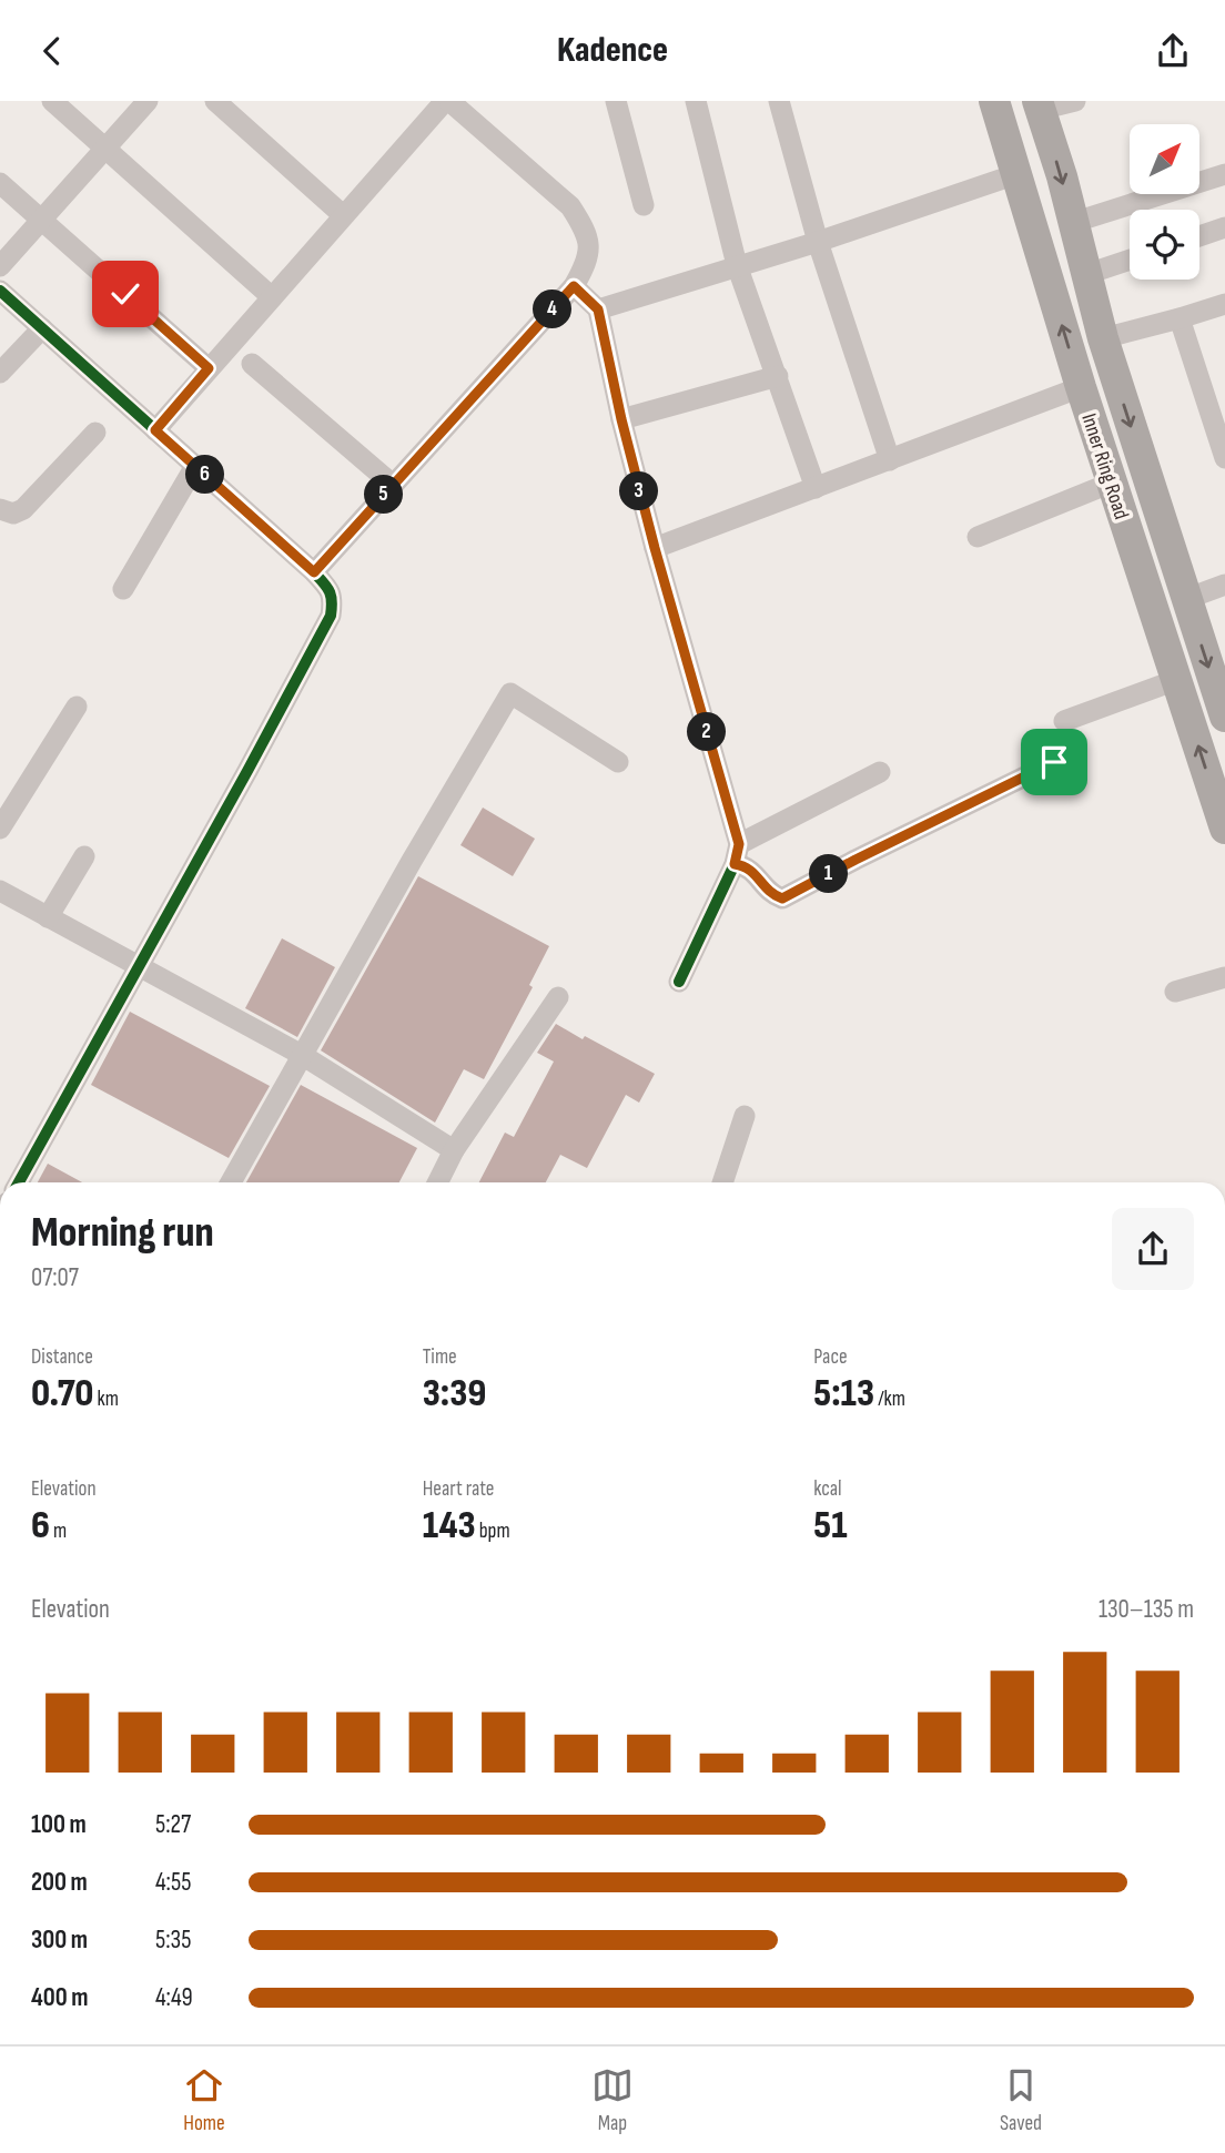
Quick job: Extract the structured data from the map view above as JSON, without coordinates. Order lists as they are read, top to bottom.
{
  "streets": {
    "highway": ["Inner Ring Road"]
  },
  "north": "top right",
  "page": {
    "header": "Kadence",
    "pins": [
      "4",
      "6",
      "3",
      "5",
      "2",
      "1"
    ],
    "heading": ["Morning run", "07:07"],
    "stats": [
      ["Distance", "0.70 km"],
      ["Time", "3:39"],
      ["Pace", "5:13 /km"],
      ["Elevation", "6 m"],
      ["Heart rate", "143 bpm"],
      ["kcal", "51"]
    ],
    "chart": ["Elevation", "130–135 m"],
    "list": [
      {
        "name": "100 m",
        "note": "5:27"
      },
      {
        "name": "200 m",
        "note": "4:55"
      },
      {
        "name": "300 m",
        "note": "5:35"
      },
      {
        "name": "400 m",
        "note": "4:49"
      }
    ],
    "tabs": ["Home", "Map", "Saved"]
  }
}
